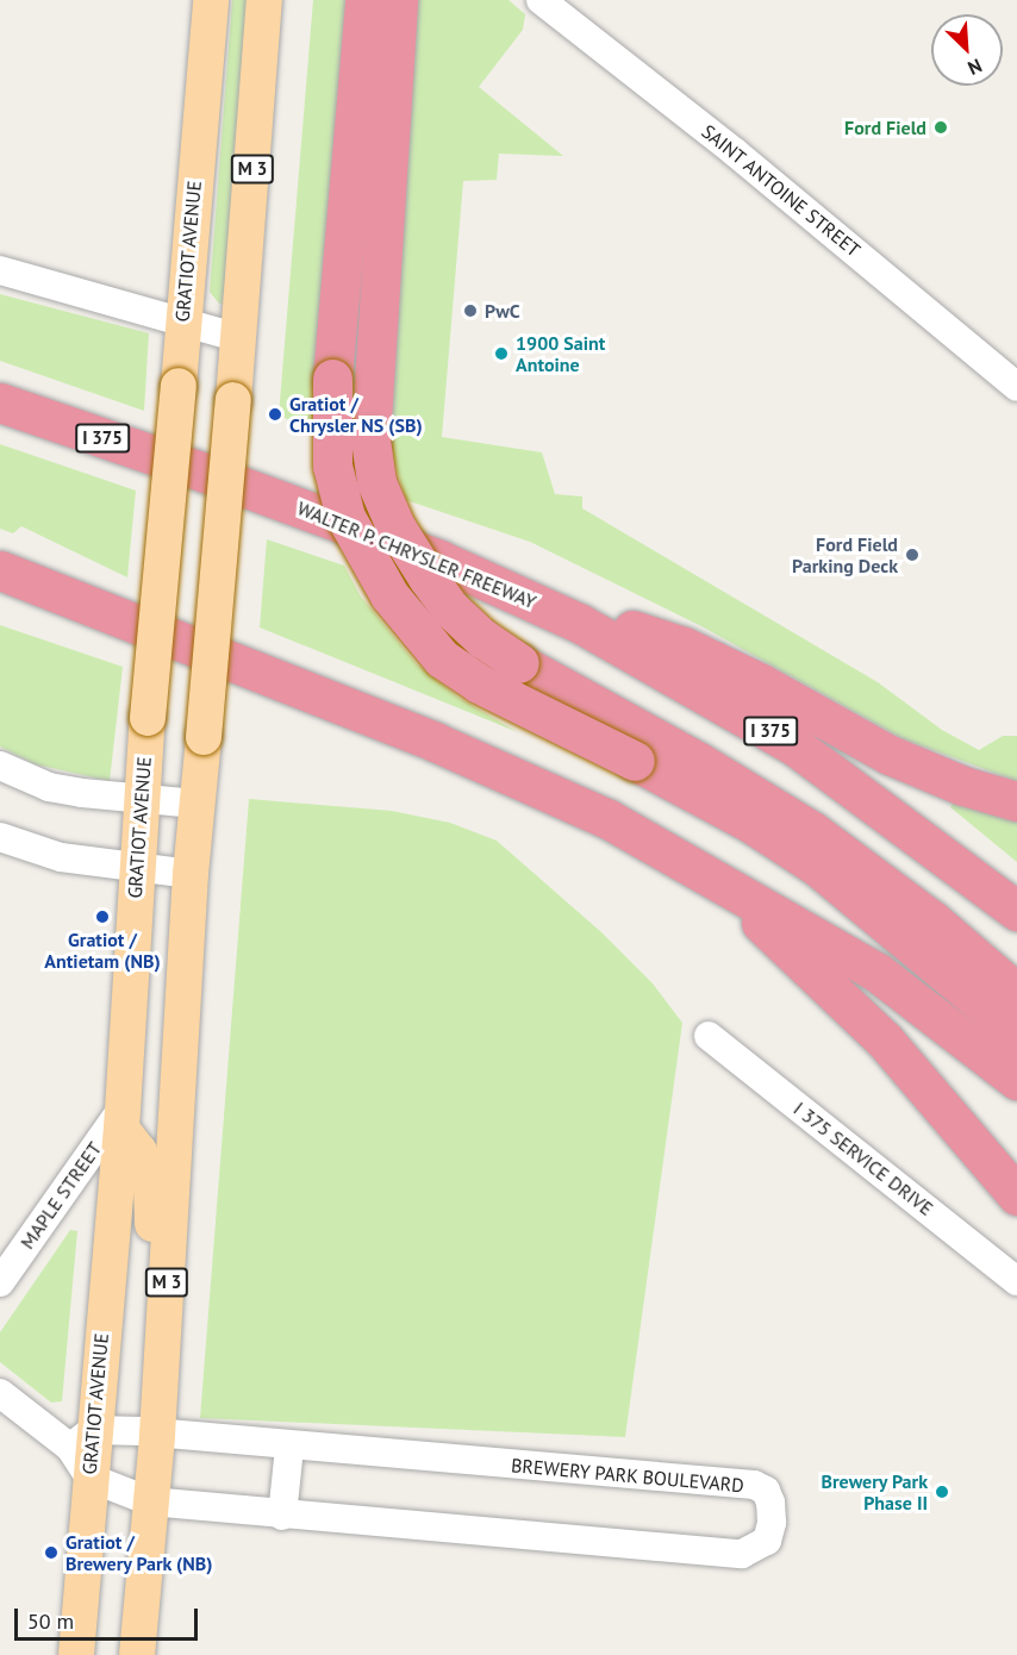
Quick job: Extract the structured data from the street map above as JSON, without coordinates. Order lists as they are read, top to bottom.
{
  "streets": {
    "highway": ["I 375", "WALTER P. CHRYSLER FREEWAY"],
    "main road": ["M 3", "GRATIOT AVENUE"],
    "street": [
      "SAINT ANTOINE STREET",
      "I 375 SERVICE DRIVE",
      "MAPLE STREET",
      "BREWERY PARK BOULEVARD"
    ]
  },
  "crossings": [
    ["M 3", "BREWERY PARK BOULEVARD"],
    ["GRATIOT AVENUE", "MAPLE STREET"],
    ["GRATIOT AVENUE", "BREWERY PARK BOULEVARD"]
  ],
  "places": [
    "Ford Field",
    "PwC",
    "1900 Saint Antoine",
    "Gratiot / Chrysler NS (SB)",
    "Ford Field Parking Deck",
    "Gratiot / Antietam (NB)",
    "Brewery Park Phase II",
    "Gratiot / Brewery Park (NB)"
  ],
  "scale_bar": "50 m",
  "north": "bottom right"
}
